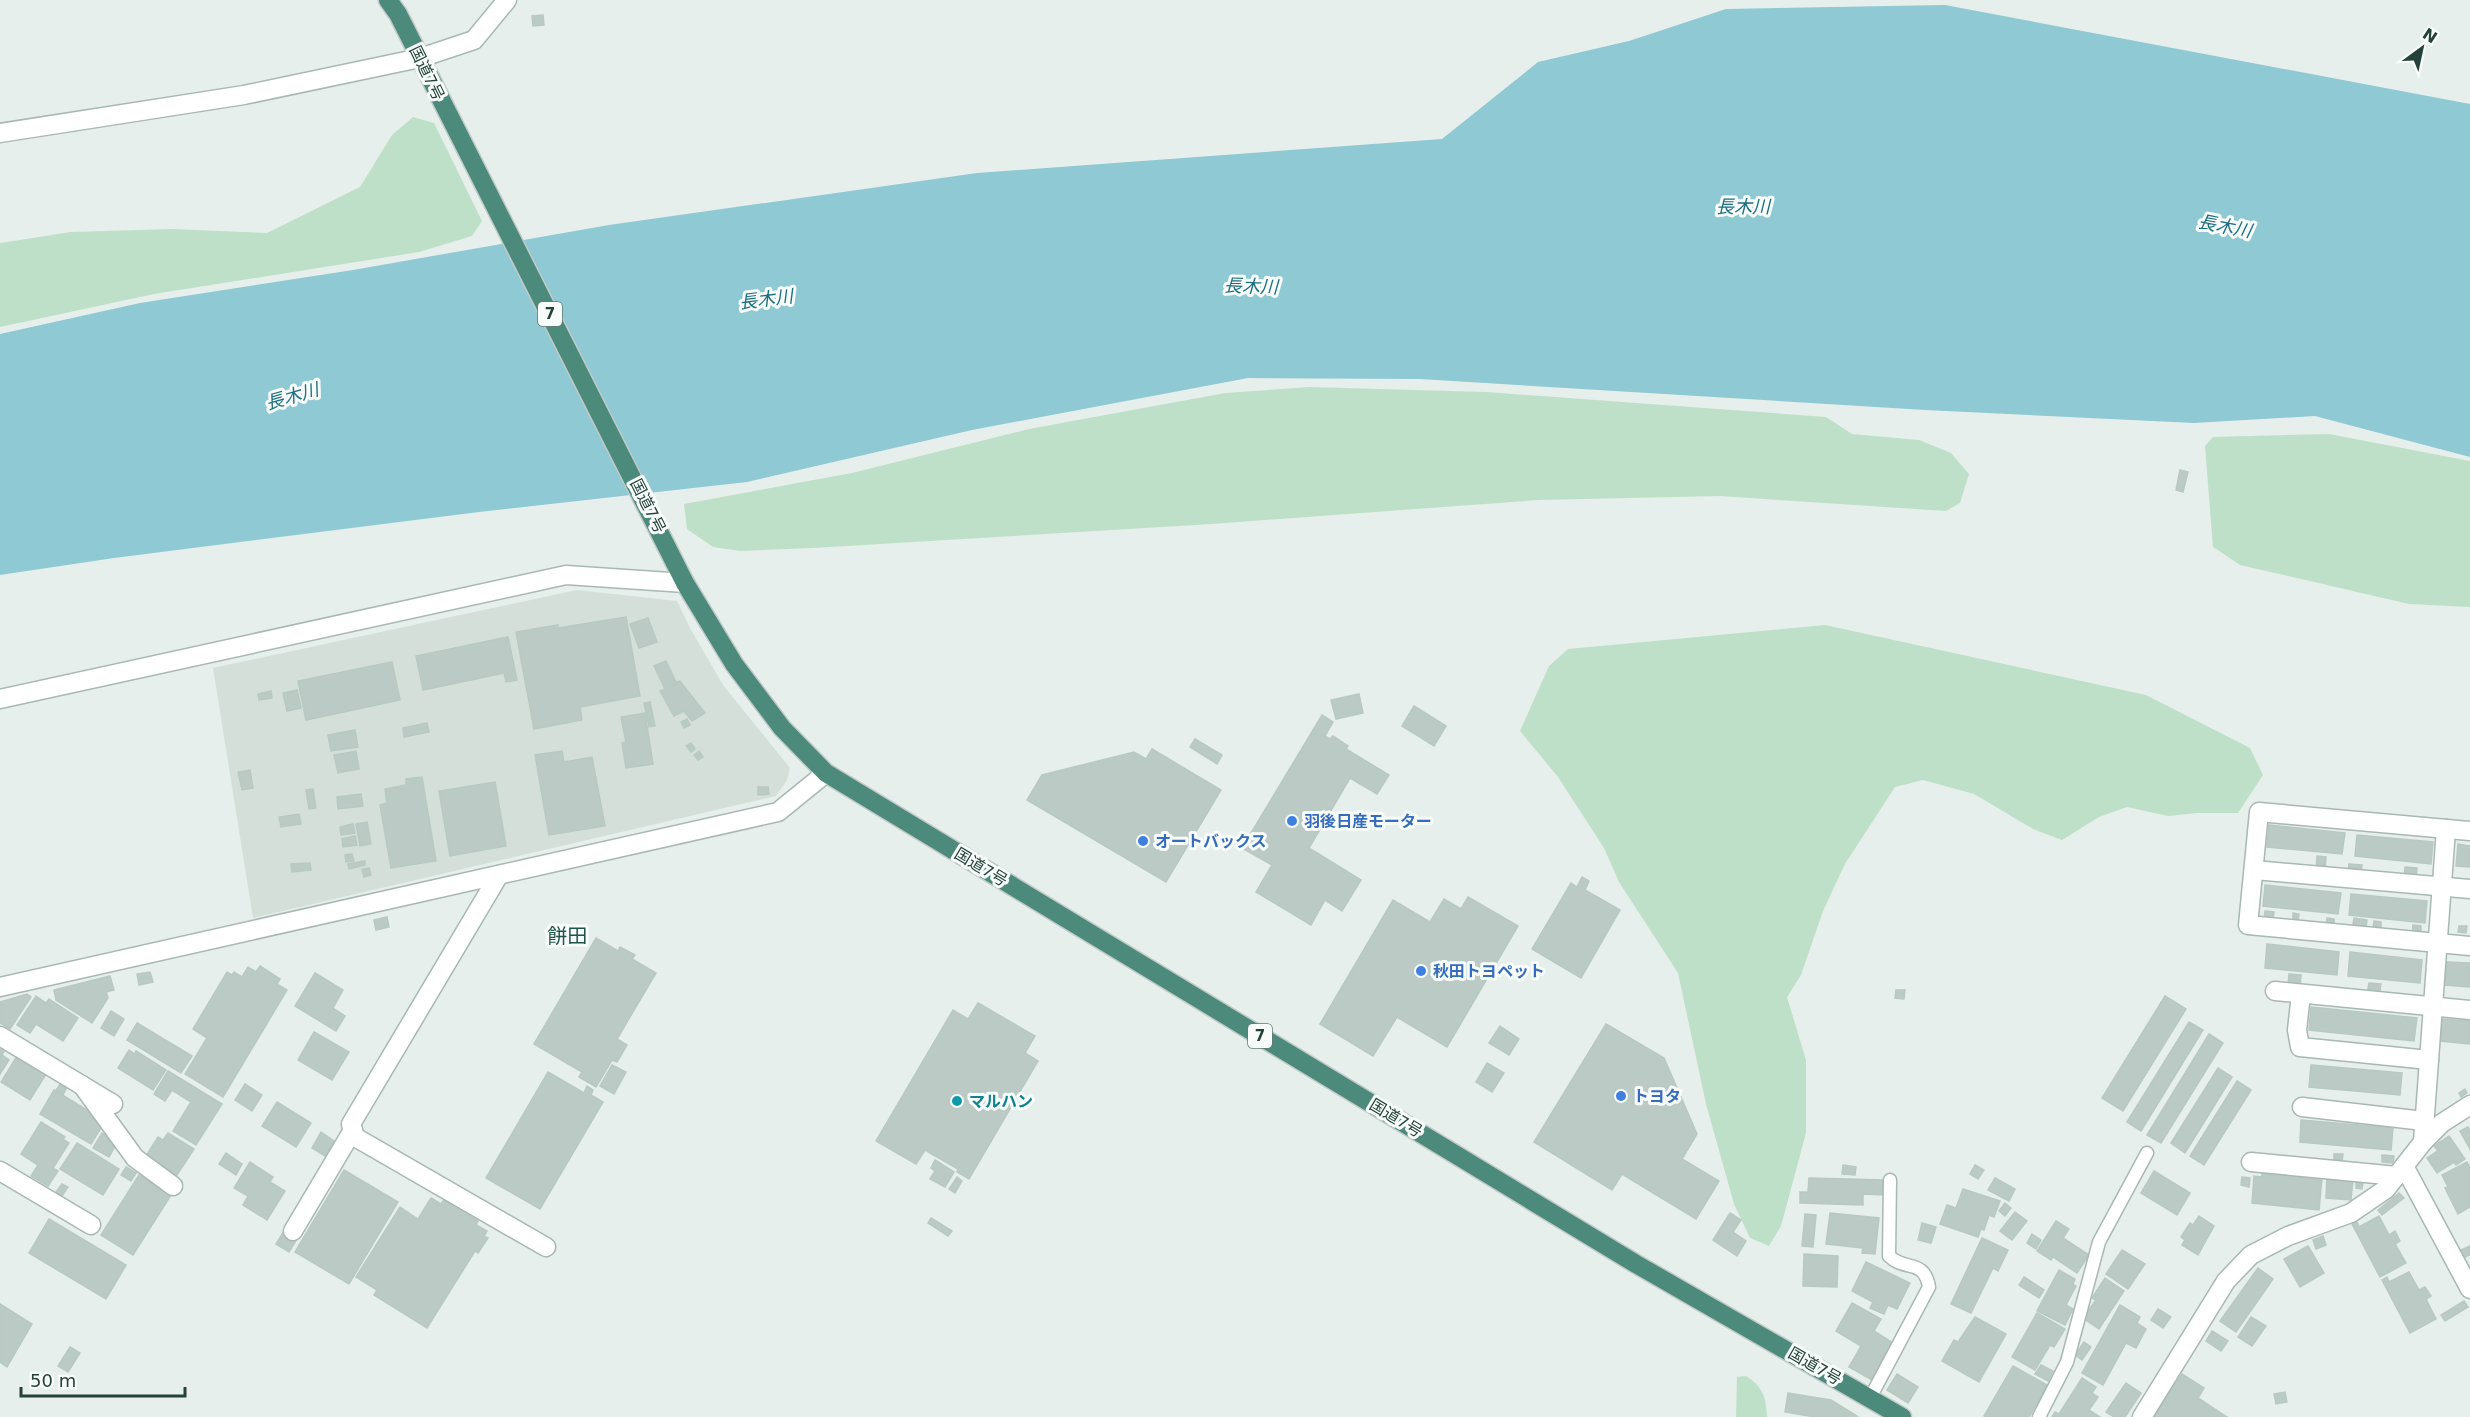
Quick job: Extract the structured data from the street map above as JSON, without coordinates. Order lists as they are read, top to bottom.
{
  "streets": {
    "highway": ["国道7号", "7"]
  },
  "districts": ["餅田"],
  "water": ["長木川"],
  "places": [
    "羽後日産モーター",
    "オートバックス",
    "秋田トヨペット",
    "トヨタ",
    "マルハン"
  ],
  "scale_bar": "50 m",
  "north": "top right"
}
